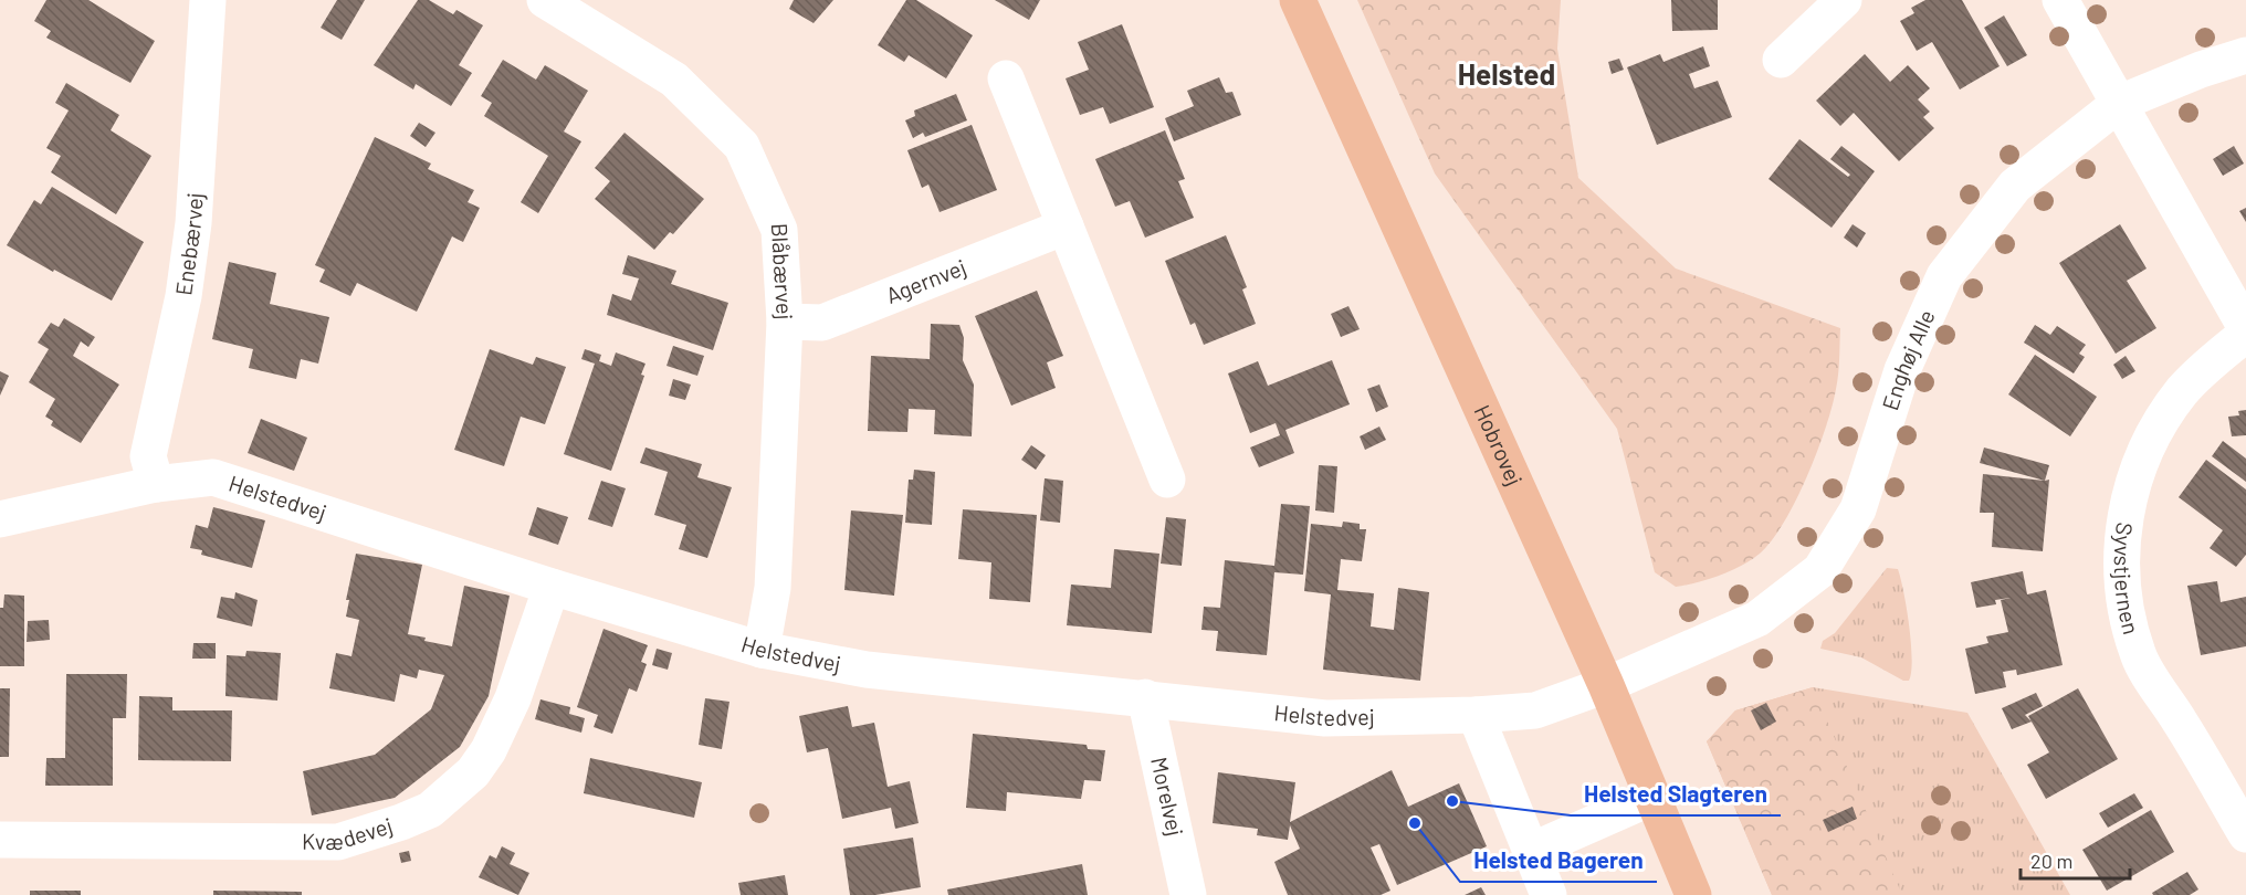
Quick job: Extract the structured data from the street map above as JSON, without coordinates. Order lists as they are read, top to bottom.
{
  "streets": {
    "main road": ["Hobrovej"],
    "street": [
      "Enebærvej",
      "Blåbærvej",
      "Agernvej",
      "Enghøj Alle",
      "Helstedvej",
      "Syvstjernen",
      "Morelvej",
      "Kvædevej"
    ]
  },
  "crossings": [
    ["Enebærvej", "Helstedvej"],
    ["Blåbærvej", "Agernvej"],
    ["Blåbærvej", "Helstedvej"],
    ["Enghøj Alle", "Hobrovej"],
    ["Enghøj Alle", "Helstedvej"],
    ["Hobrovej", "Helstedvej"],
    ["Helstedvej", "Morelvej"],
    ["Helstedvej", "Kvædevej"]
  ],
  "districts": ["Helsted"],
  "places": ["Helsted Slagteren", "Helsted Bageren"],
  "scale_bar": "20 m"
}
